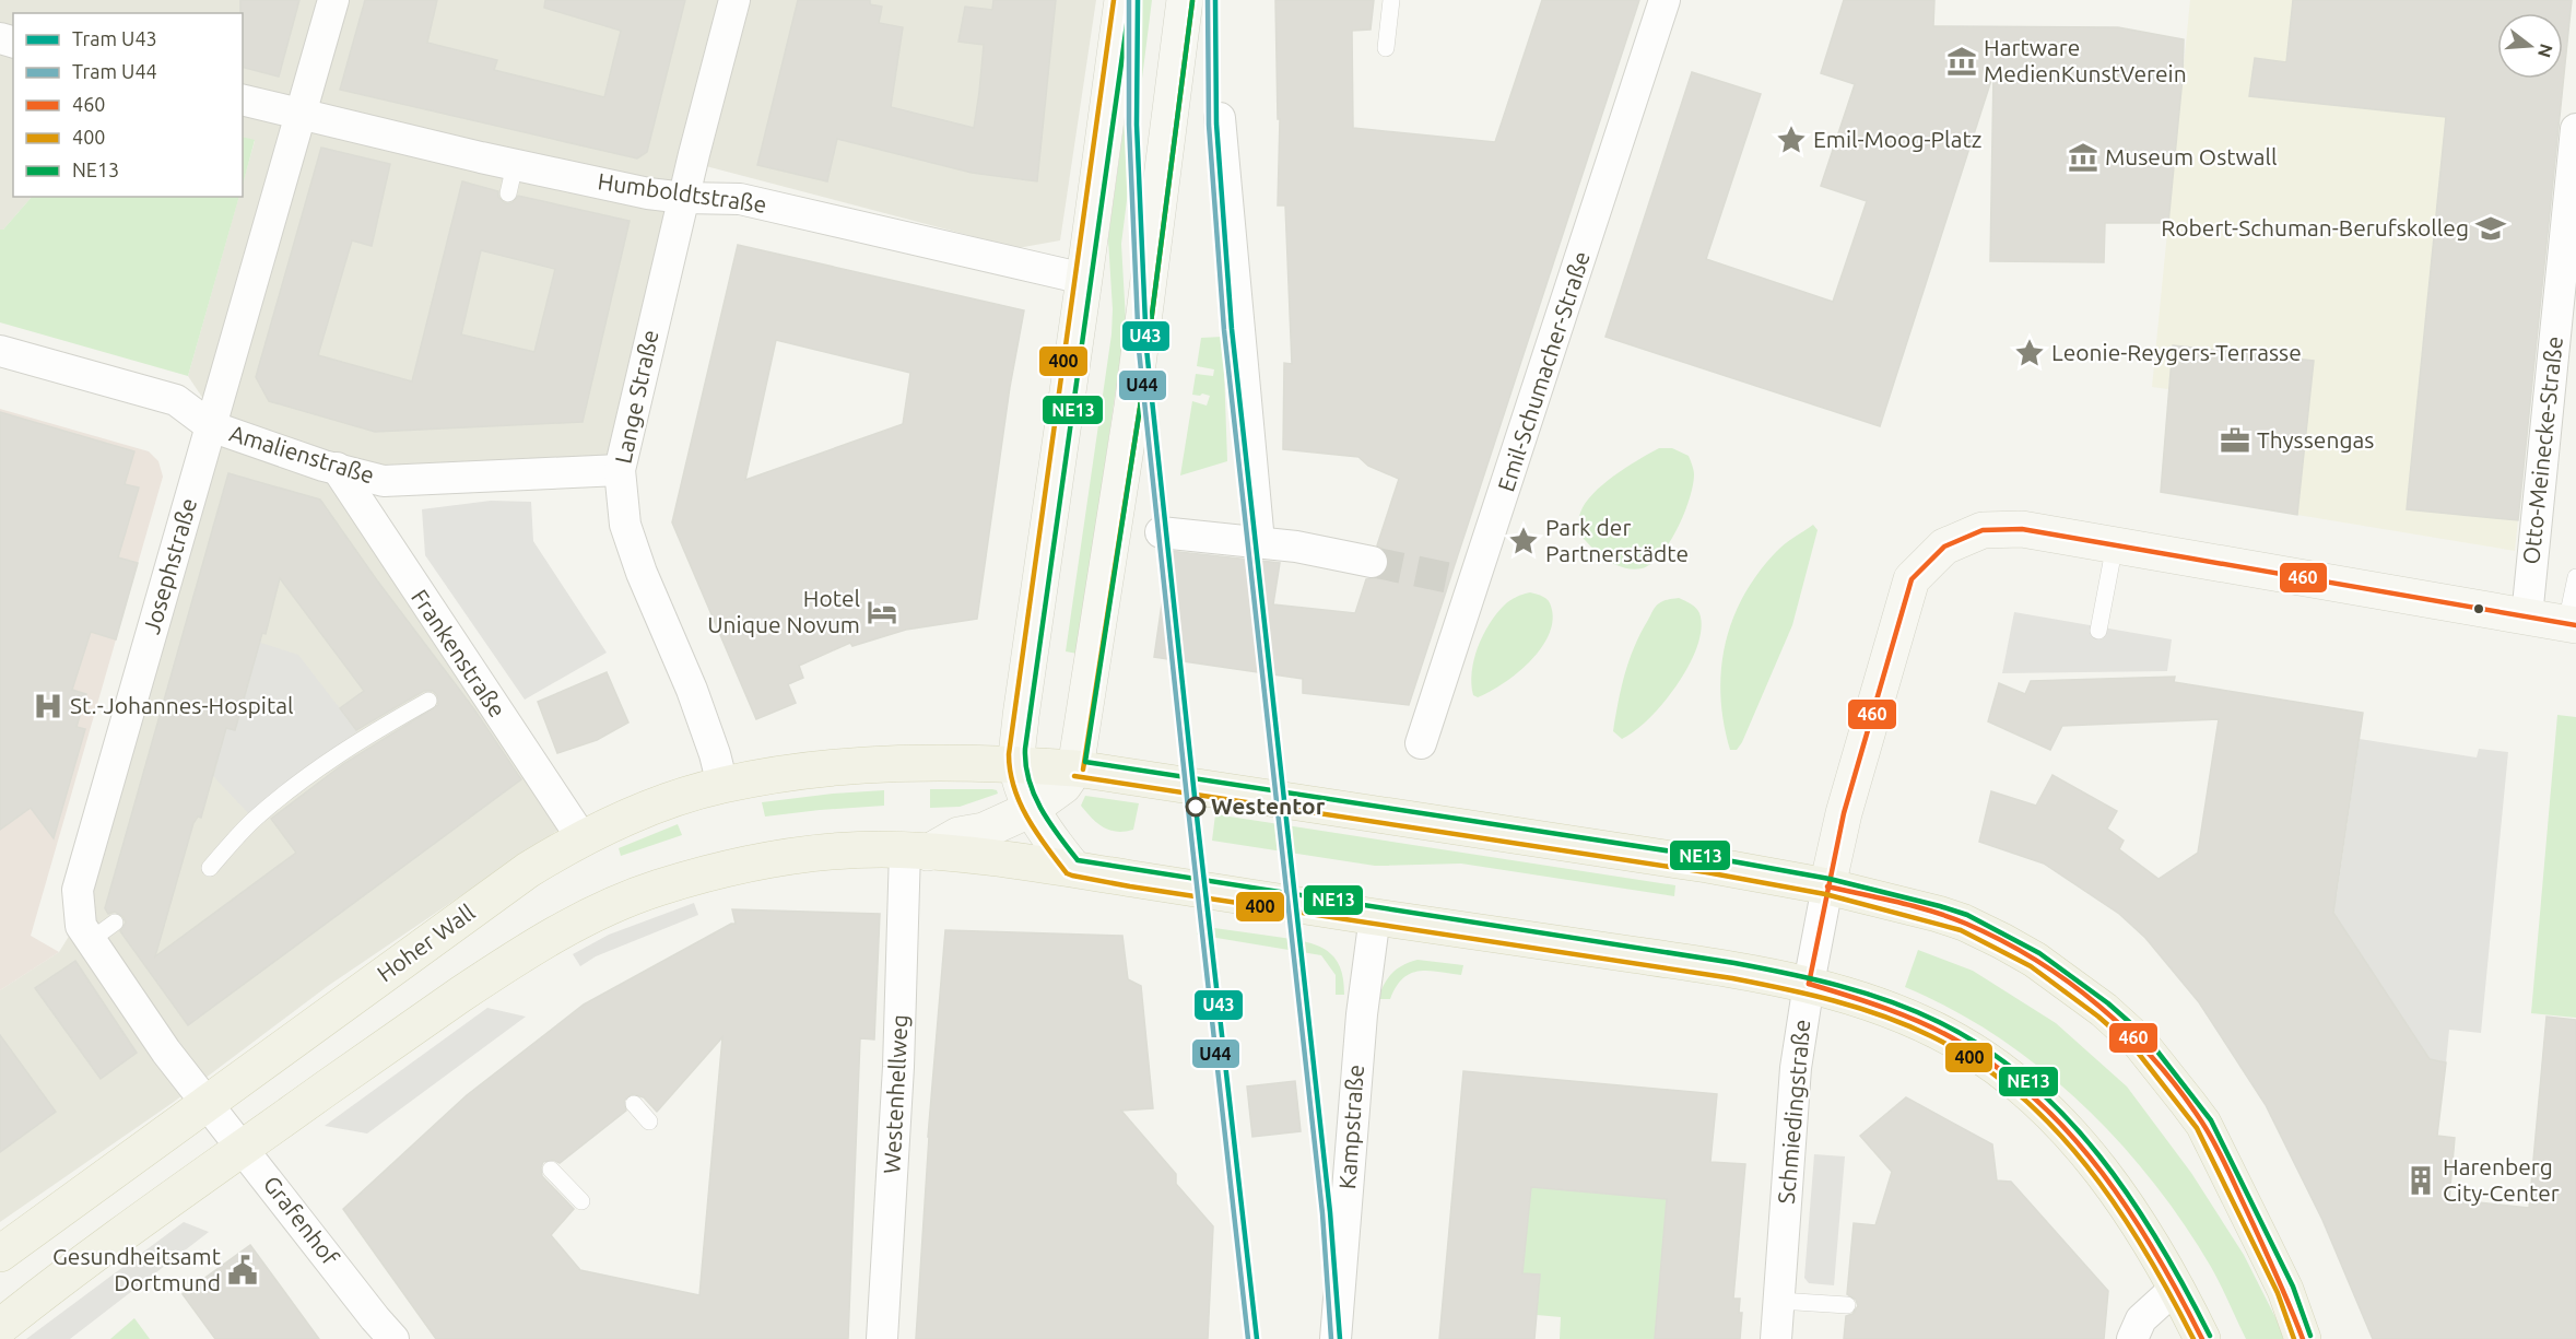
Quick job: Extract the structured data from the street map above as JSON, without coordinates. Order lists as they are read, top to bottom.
{
  "streets": {
    "main road": ["Hoher Wall"],
    "street": [
      "Humboldtstraße",
      "Emil-Schumacher-Straße",
      "Lange Straße",
      "Otto-Meinecke-Straße",
      "Amalienstraße",
      "Josephstraße",
      "Frankenstraße",
      "Westenhellweg",
      "Schmiedingstraße",
      "Kampstraße",
      "Grafenhof"
    ]
  },
  "crossings": [
    ["Humboldtstraße", "Lange Straße"],
    ["Humboldtstraße", "Josephstraße"],
    ["Lange Straße", "Amalienstraße"],
    ["Lange Straße", "Hoher Wall"],
    ["Amalienstraße", "Josephstraße"],
    ["Amalienstraße", "Frankenstraße"],
    ["Josephstraße", "Hoher Wall"],
    ["Josephstraße", "Grafenhof"],
    ["Frankenstraße", "Hoher Wall"],
    ["Hoher Wall", "Grafenhof"]
  ],
  "places": {
    "museum": ["Hartware MedienKunstVerein", "Museum Ostwall"],
    "place": ["Emil-Moog-Platz", "Leonie-Reygers-Terrasse", "Park der Partnerstädte"],
    "school or university": ["Robert-Schuman-Berufskolleg"],
    "office": ["Thyssengas"],
    "hotel": ["Hotel Unique Novum"],
    "hospital": ["St.-Johannes-Hospital"],
    "other": ["Westentor"],
    "building": ["Harenberg City-Center"],
    "public building": ["Gesundheitsamt Dortmund"]
  },
  "lines": [
    "tram line U43",
    "tram line U44",
    "transit line 400",
    "transit line NE13",
    "transit line 460"
  ],
  "legend": [
    "Tram U43",
    "Tram U44",
    "460",
    "400",
    "NE13"
  ],
  "north": "right"
}
